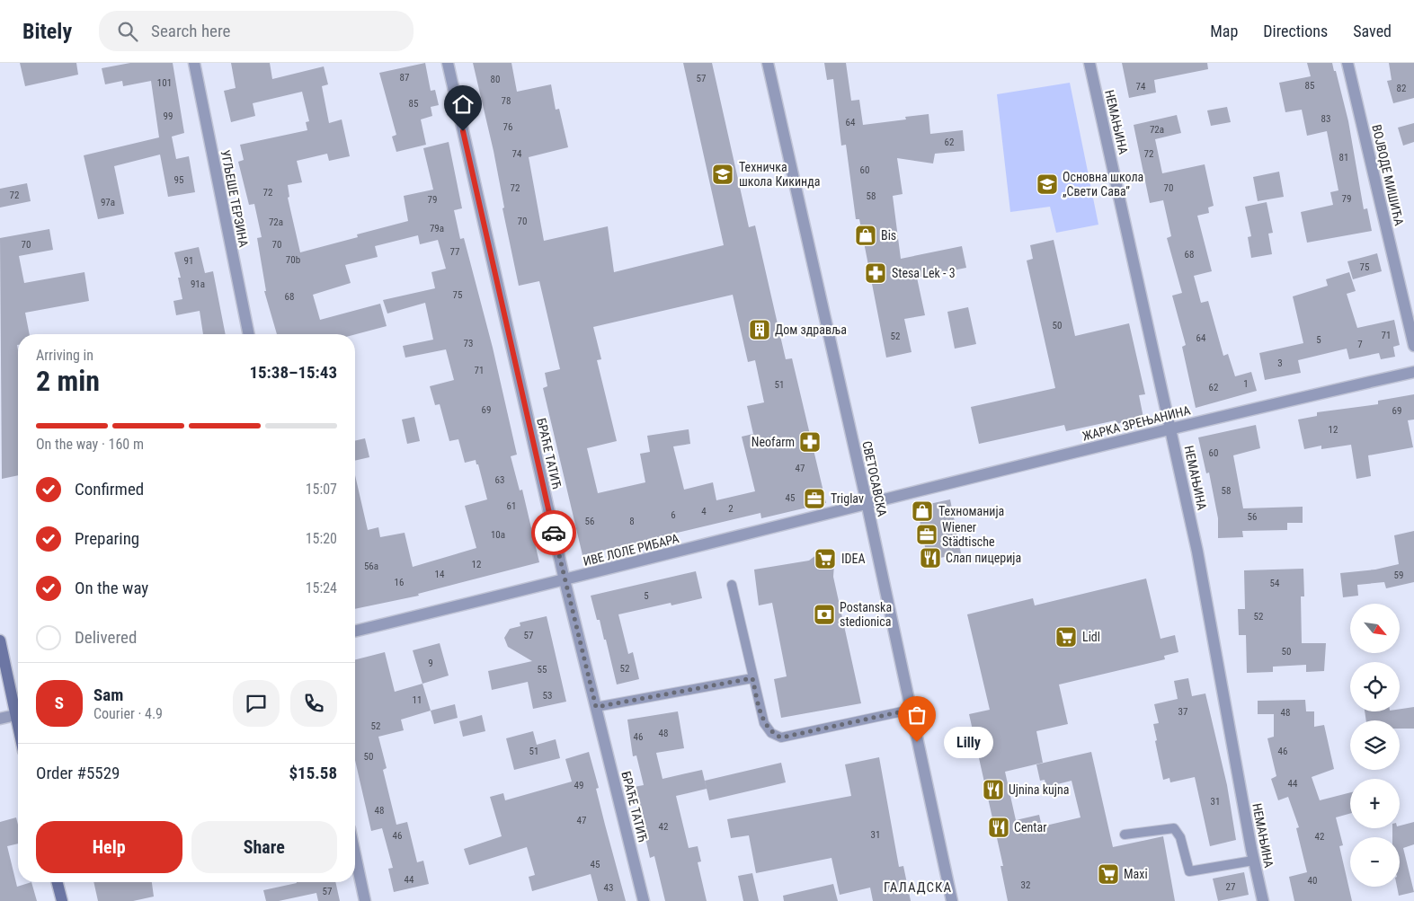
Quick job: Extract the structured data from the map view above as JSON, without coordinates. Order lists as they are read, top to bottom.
{
  "streets": {
    "street": [
      "НЕМАЊИНА",
      "ВОЈВОДЕ МИШИЋА",
      "УГЉЕШЕ ТЕРЗИНА",
      "ЖАРКА ЗРЕЊАНИНА",
      "БРАЋЕ ТАТИЋ",
      "СВЕТОСАВСКА",
      "ИВЕ ЛОЛЕ РИБАРА"
    ]
  },
  "crossings": [
    ["НЕМАЊИНА", "ЖАРКА ЗРЕЊАНИНА"],
    ["ЖАРКА ЗРЕЊАНИНА", "СВЕТОСАВСКА"],
    ["ЖАРКА ЗРЕЊАНИНА", "ИВЕ ЛОЛЕ РИБАРА"],
    ["БРАЋЕ ТАТИЋ", "ИВЕ ЛОЛЕ РИБАРА"],
    ["СВЕТОСАВСКА", "ИВЕ ЛОЛЕ РИБАРА"]
  ],
  "districts": ["ГАЛАДСКА"],
  "places": {
    "school or university": ["Техничка школа Кикинда", "Основна школа „Свети Сава”"],
    "shop": ["Bis", "Техноманија"],
    "pharmacy": ["Stesa Lek - 3", "Neofarm"],
    "building": ["Дом здравља"],
    "office": ["Triglav", "Wiener Städtische"],
    "restaurant": ["Слап пицерија", "Ujnina kujna", "Centar"],
    "supermarket": ["IDEA", "Lidl", "Maxi"],
    "bank": ["Postanska stedionica"],
    "other": ["Lilly"]
  },
  "house_numbers": [
    "87",
    "57",
    "80",
    "101",
    "85",
    "74",
    "82",
    "78",
    "85",
    "99",
    "83",
    "64",
    "76",
    "72a",
    "62",
    "74",
    "72",
    "81",
    "60",
    "95",
    "72",
    "70",
    "72",
    "72",
    "58",
    "79",
    "79",
    "97a",
    "70",
    "72a",
    "79a",
    "70",
    "70",
    "77",
    "68",
    "70b",
    "91",
    "75",
    "91a",
    "75",
    "68",
    "50",
    "71",
    "52",
    "64",
    "5",
    "73",
    "7",
    "3",
    "71",
    "1",
    "51",
    "62",
    "69",
    "69",
    "12",
    "60",
    "47",
    "63",
    "58",
    "45",
    "61",
    "2",
    "4",
    "6",
    "56",
    "56",
    "8",
    "10a",
    "12",
    "56a",
    "14",
    "59",
    "16",
    "54",
    "5",
    "52",
    "57",
    "50",
    "9",
    "52",
    "55",
    "53",
    "11",
    "37",
    "48",
    "52",
    "48",
    "46",
    "51",
    "46",
    "50",
    "44",
    "49",
    "31",
    "48",
    "47",
    "42",
    "31",
    "46",
    "42",
    "45",
    "44",
    "40",
    "32",
    "27",
    "43",
    "57"
  ],
  "north": "bottom right",
  "page": {
    "header": "Bitely",
    "search": "Search here",
    "nav": ["Map", "Directions", "Saved"],
    "heading": ["2 min", "Arriving in", "15:38–15:43"],
    "panel": [
      "Sam",
      "Courier · 4.9",
      "Order #5529",
      "$15.58"
    ],
    "bar": "On the way · 160 m",
    "list": [
      ["Confirmed", "15:07"],
      ["Preparing", "15:20"],
      ["On the way", "15:24"],
      "Delivered"
    ],
    "map_buttons": ["+", "−"],
    "round": "S",
    "bubble": "Lilly",
    "buttons": ["Help", "Share"]
  }
}
